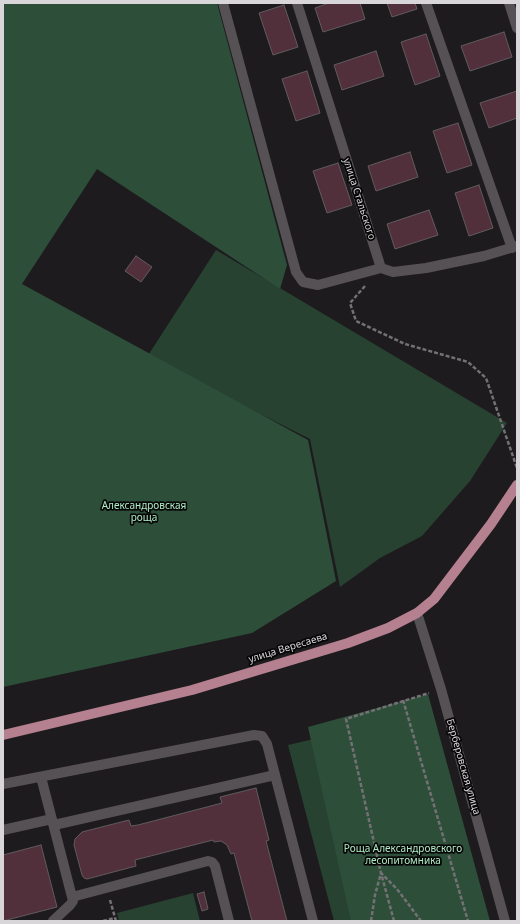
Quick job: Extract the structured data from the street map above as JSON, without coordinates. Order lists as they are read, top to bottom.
{
  "streets": {
    "main road": ["улица Вересаева"],
    "street": ["улица Стальского", "Берберовская улица"]
  },
  "crossings": [
    ["улица Вересаева", "Берберовская улица"]
  ],
  "parks": ["Александровская роща", "Роща Александровского лесопитомника"]
}
